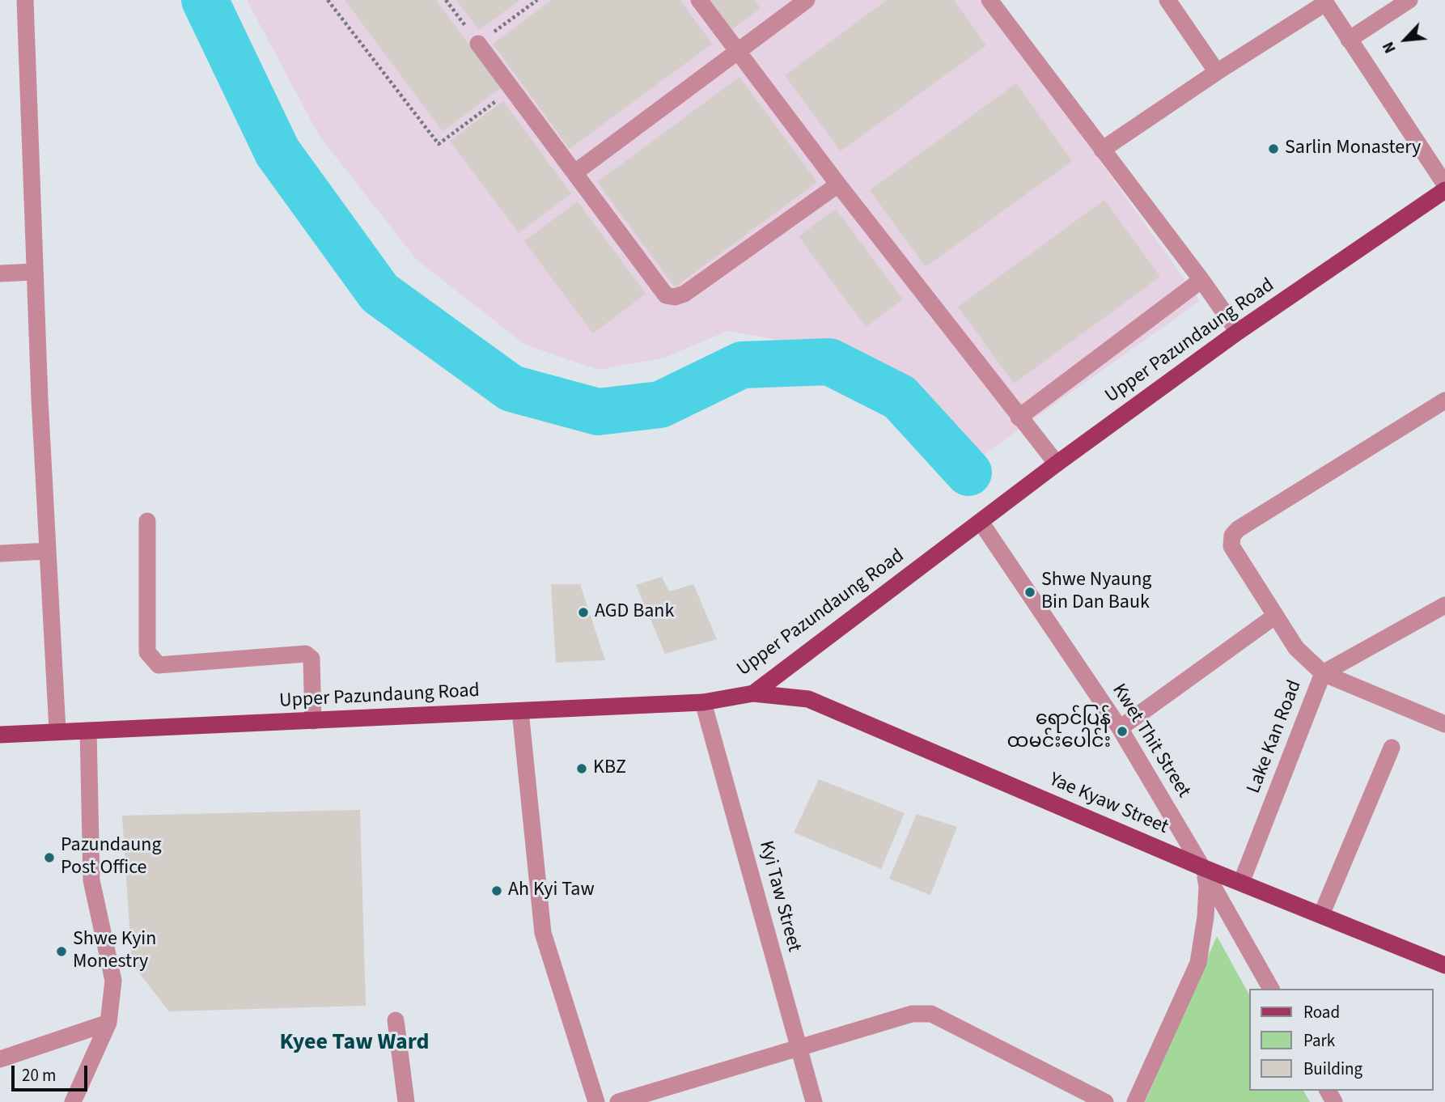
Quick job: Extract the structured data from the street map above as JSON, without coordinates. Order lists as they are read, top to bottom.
{
  "streets": {
    "main road": ["Upper Pazundaung Road", "Yae Kyaw Street"],
    "street": ["Lake Kan Road", "Kwet Thit Street", "Kyi Taw Street"]
  },
  "crossings": [
    ["Upper Pazundaung Road", "Kwet Thit Street"],
    ["Upper Pazundaung Road", "Yae Kyaw Street"],
    ["Upper Pazundaung Road", "Kyi Taw Street"],
    ["Lake Kan Road", "Yae Kyaw Street"],
    ["Kwet Thit Street", "Yae Kyaw Street"]
  ],
  "districts": ["Kyee Taw Ward"],
  "places": [
    "Sarlin Monastery",
    "Shwe Nyaung Bin Dan Bauk",
    "AGD Bank",
    "ရောင်ပြန် ထမင်းပေါင်း",
    "KBZ",
    "Pazundaung Post Office",
    "Ah Kyi Taw",
    "Shwe Kyin Monestry"
  ],
  "legend": ["Road", "Park", "Building"],
  "scale_bar": "20 m",
  "north": "bottom left"
}
